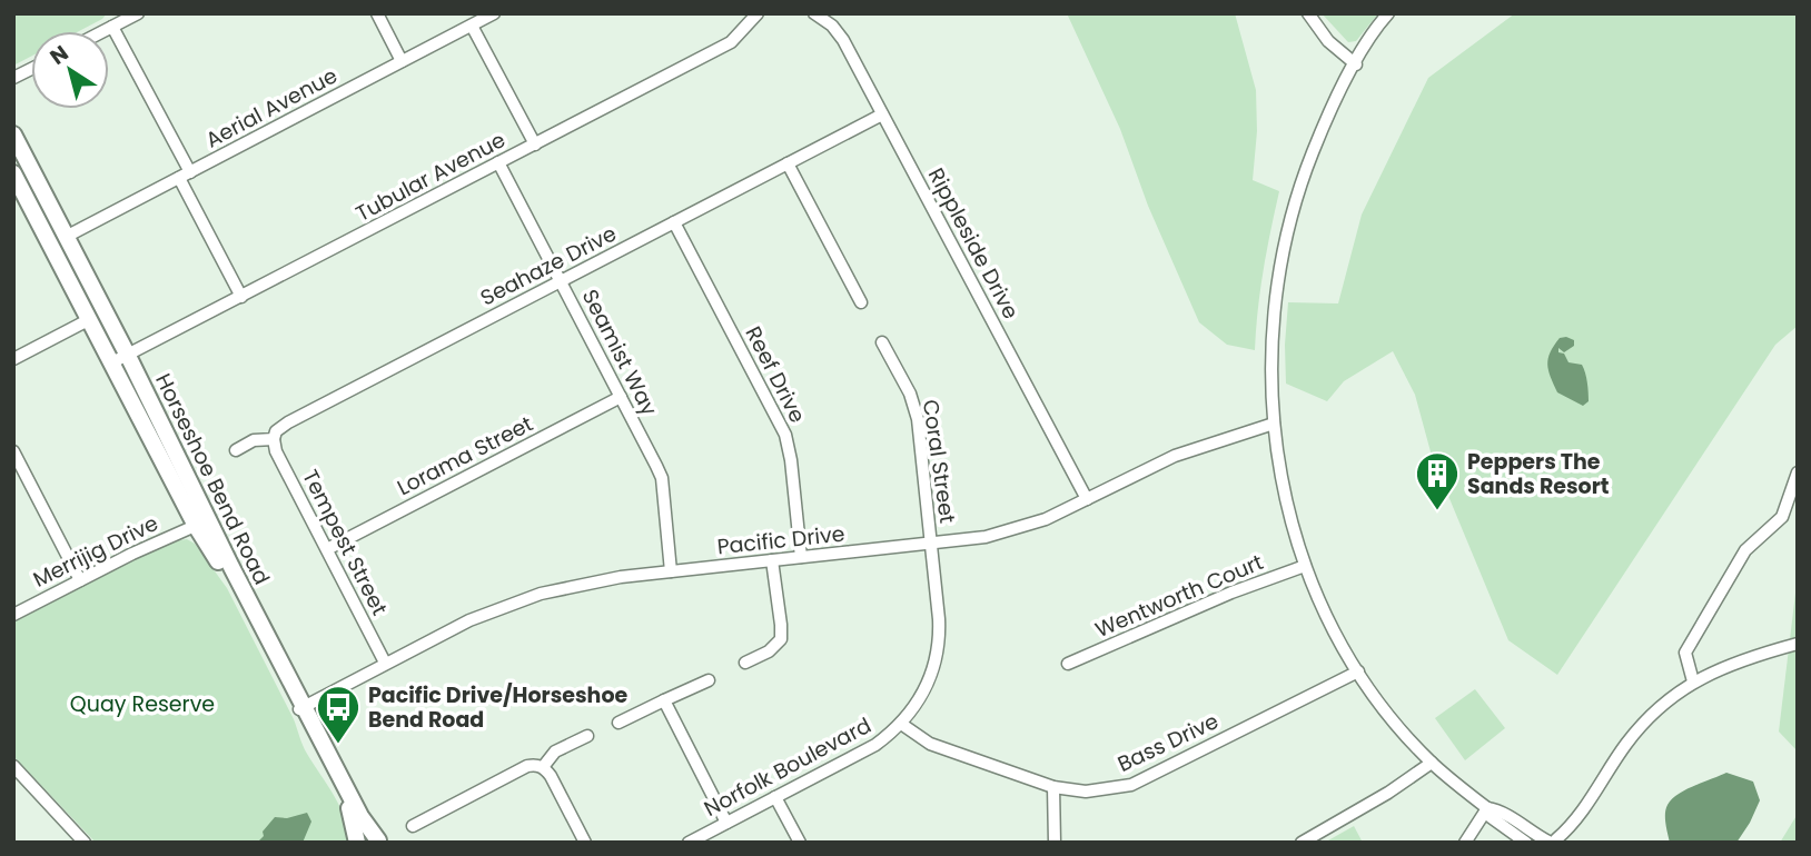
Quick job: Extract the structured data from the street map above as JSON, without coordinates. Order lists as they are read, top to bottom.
{
  "streets": {
    "street": [
      "Aerial Avenue",
      "Tubular Avenue",
      "Rippleside Drive",
      "Seahaze Drive",
      "Seamist Way",
      "Reef Drive",
      "Lorama Street",
      "Coral Street",
      "Horseshoe Bend Road",
      "Pacific Drive",
      "Tempest Street",
      "Merrijig Drive",
      "Wentworth Court",
      "Bass Drive",
      "Norfolk Boulevard"
    ]
  },
  "crossings": [
    ["Aerial Avenue", "Horseshoe Bend Road"],
    ["Tubular Avenue", "Seamist Way"],
    ["Tubular Avenue", "Horseshoe Bend Road"],
    ["Rippleside Drive", "Seahaze Drive"],
    ["Rippleside Drive", "Pacific Drive"],
    ["Seahaze Drive", "Seamist Way"],
    ["Seahaze Drive", "Reef Drive"],
    ["Seahaze Drive", "Tempest Street"],
    ["Seamist Way", "Lorama Street"],
    ["Seamist Way", "Pacific Drive"],
    ["Reef Drive", "Pacific Drive"],
    ["Lorama Street", "Tempest Street"],
    ["Coral Street", "Pacific Drive"],
    ["Coral Street", "Norfolk Boulevard"],
    ["Horseshoe Bend Road", "Pacific Drive"],
    ["Horseshoe Bend Road", "Merrijig Drive"],
    ["Pacific Drive", "Tempest Street"],
    ["Pacific Drive", "Norfolk Boulevard"],
    ["Bass Drive", "Norfolk Boulevard"]
  ],
  "parks": ["Quay Reserve"],
  "places": {
    "building": ["Peppers The Sands Resort"],
    "bus stop": ["Pacific Drive/Horseshoe Bend Road"]
  },
  "north": "top left"
}
